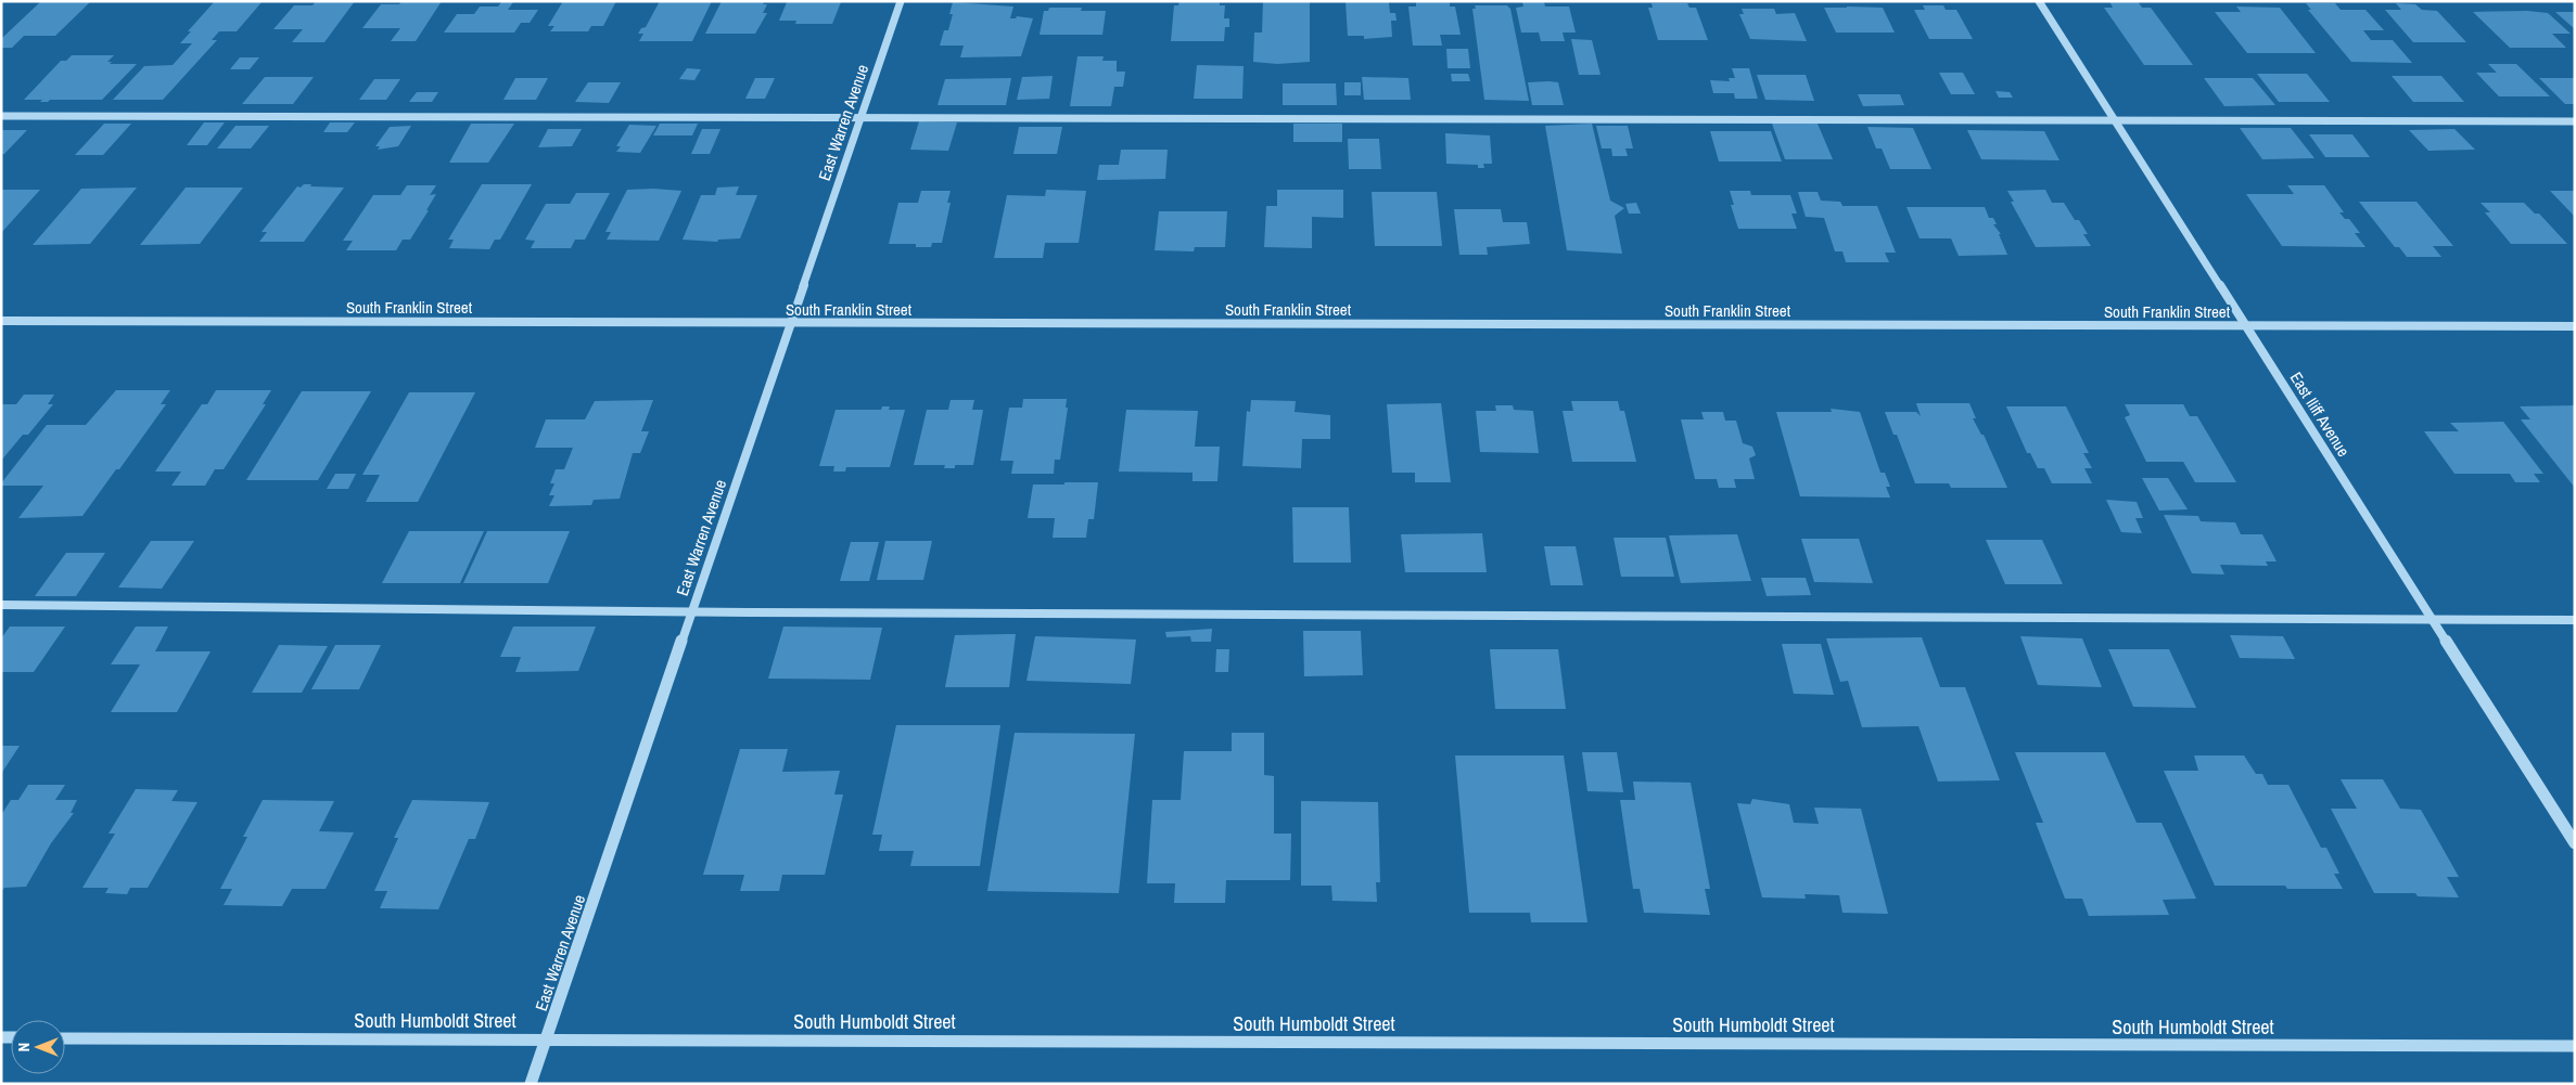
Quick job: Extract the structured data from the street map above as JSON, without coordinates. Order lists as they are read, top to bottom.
{
  "streets": {
    "street": [
      "East Warren Avenue",
      "South Franklin Street",
      "East Iliff Avenue",
      "South Humboldt Street"
    ]
  },
  "crossings": [
    ["East Warren Avenue", "South Franklin Street"],
    ["East Warren Avenue", "South Humboldt Street"],
    ["South Franklin Street", "East Iliff Avenue"]
  ],
  "north": "left"
}
